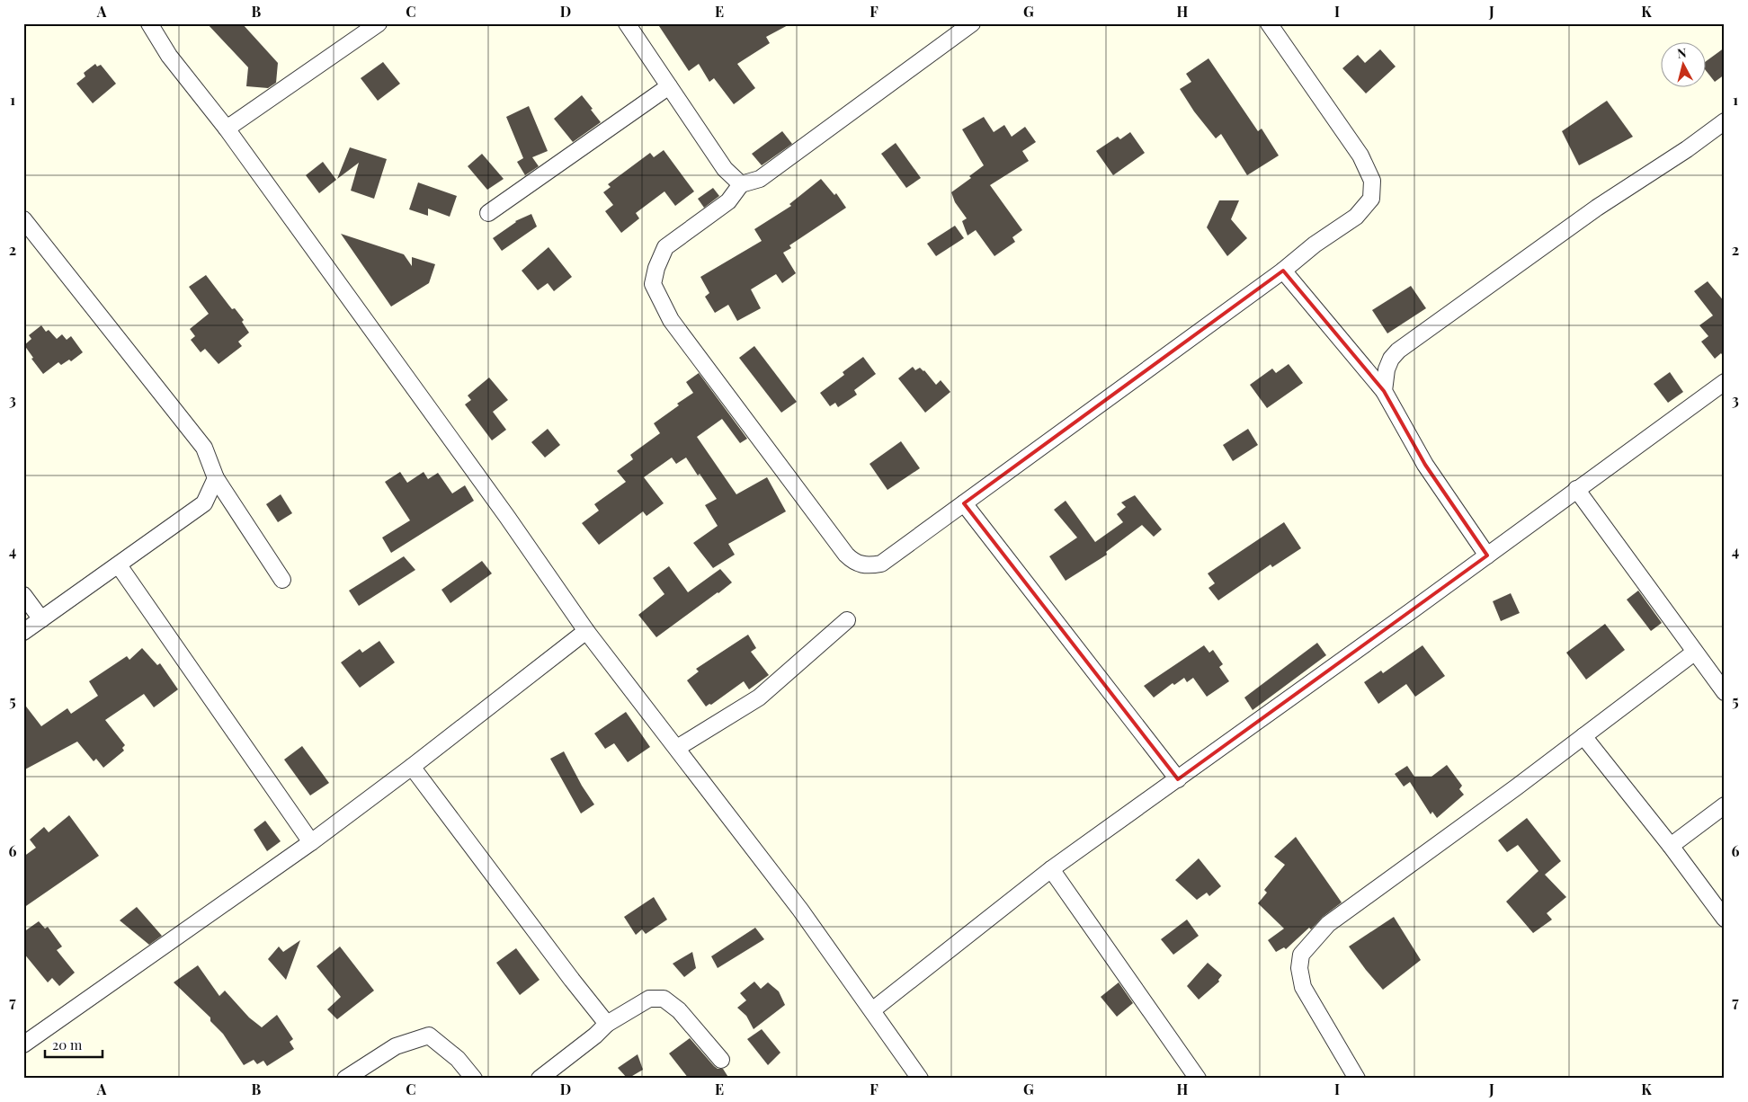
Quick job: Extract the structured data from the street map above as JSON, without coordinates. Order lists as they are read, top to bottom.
{
  "scale_bar": "20 m",
  "north": "top",
  "grid": {
    "columns": [
      "A",
      "B",
      "C",
      "D",
      "E",
      "F",
      "G",
      "H",
      "I",
      "J",
      "K"
    ],
    "rows": [
      "1",
      "2",
      "3",
      "4",
      "5",
      "6",
      "7"
    ]
  }
}
